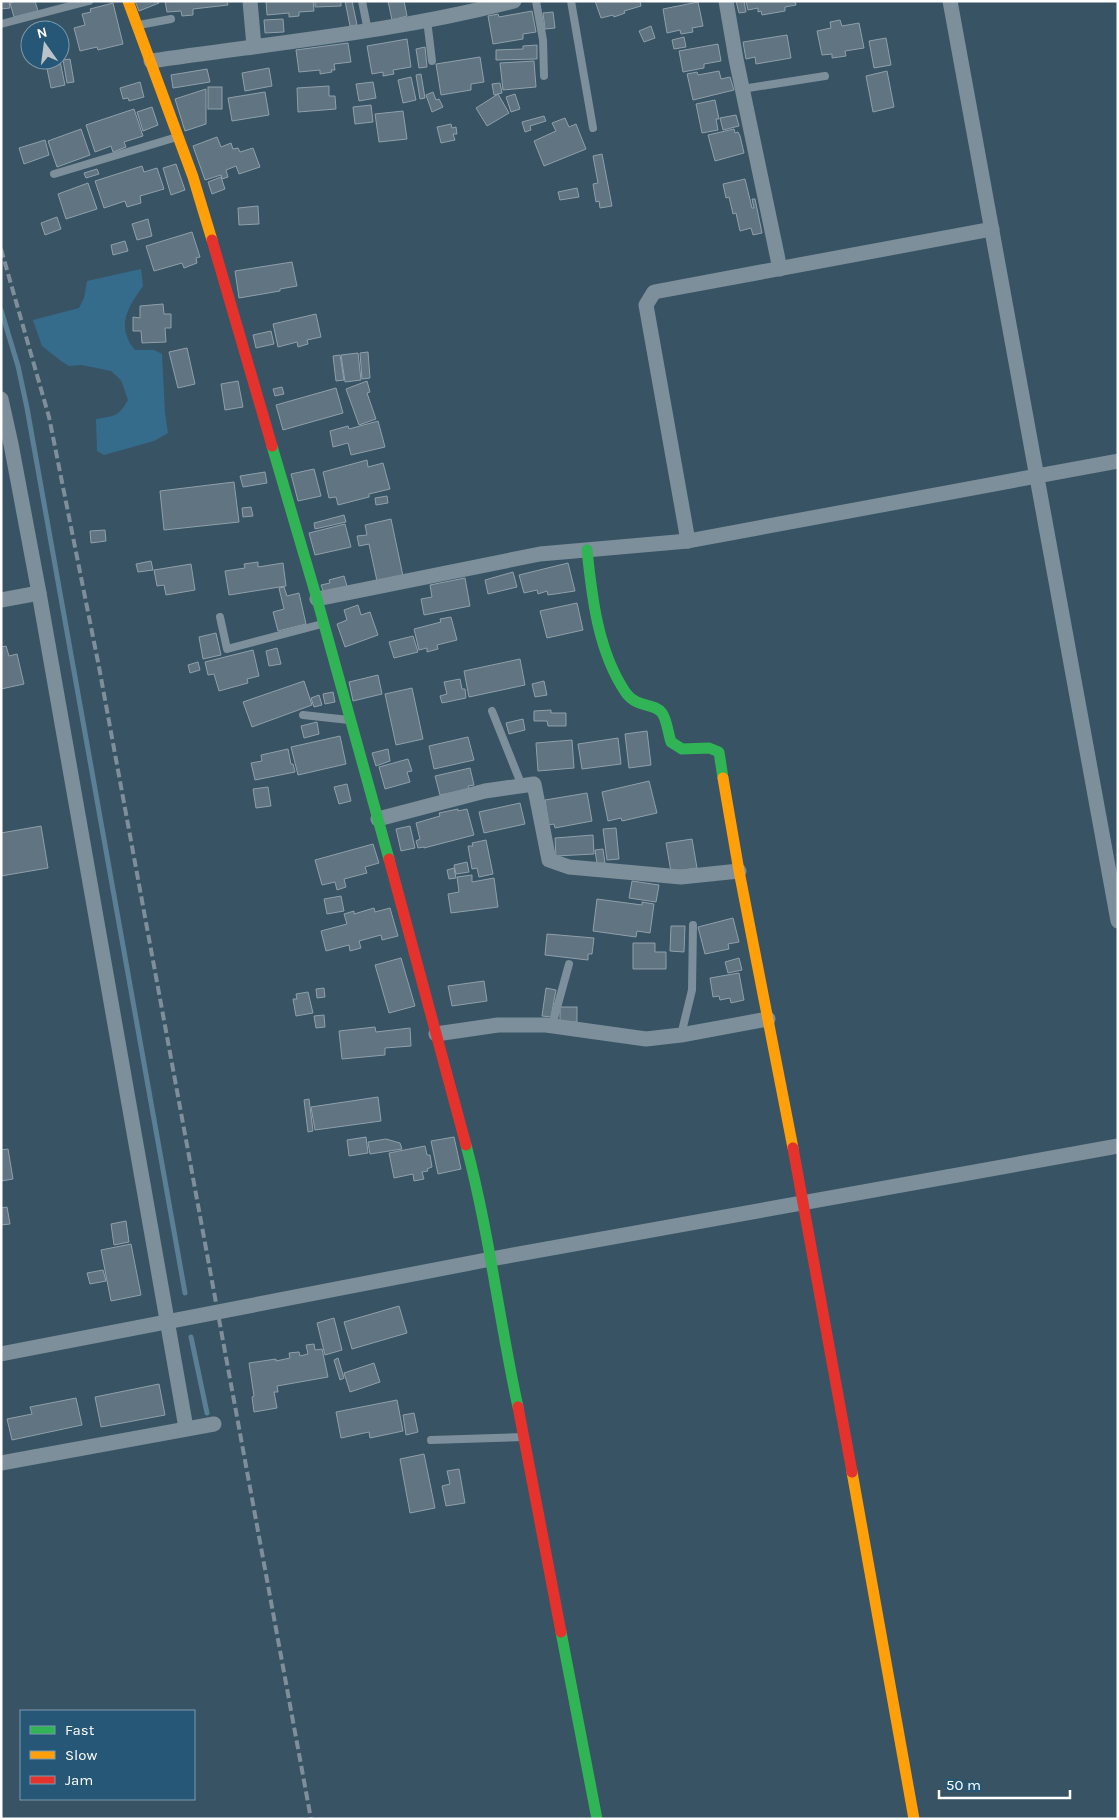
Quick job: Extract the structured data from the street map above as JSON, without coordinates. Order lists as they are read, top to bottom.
{
  "legend": ["Fast", "Slow", "Jam"],
  "scale_bar": "50 m",
  "north": "top"
}
